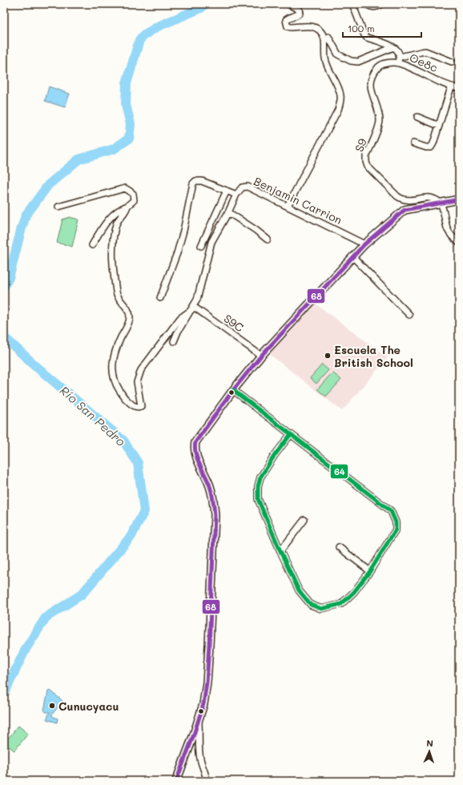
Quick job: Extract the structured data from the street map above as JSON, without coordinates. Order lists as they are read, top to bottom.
{
  "streets": {
    "street": [
      "Oe8c",
      "S9",
      "Benjamin Carrion",
      "S9C"
    ]
  },
  "crossings": [
    ["Oe8c", "S9"]
  ],
  "water": ["Río San Pedro"],
  "places": ["Escuela The British School", "Cunucyacu"],
  "lines": ["transit line 68", "transit line 64"],
  "scale_bar": "100 m",
  "north": "top"
}
